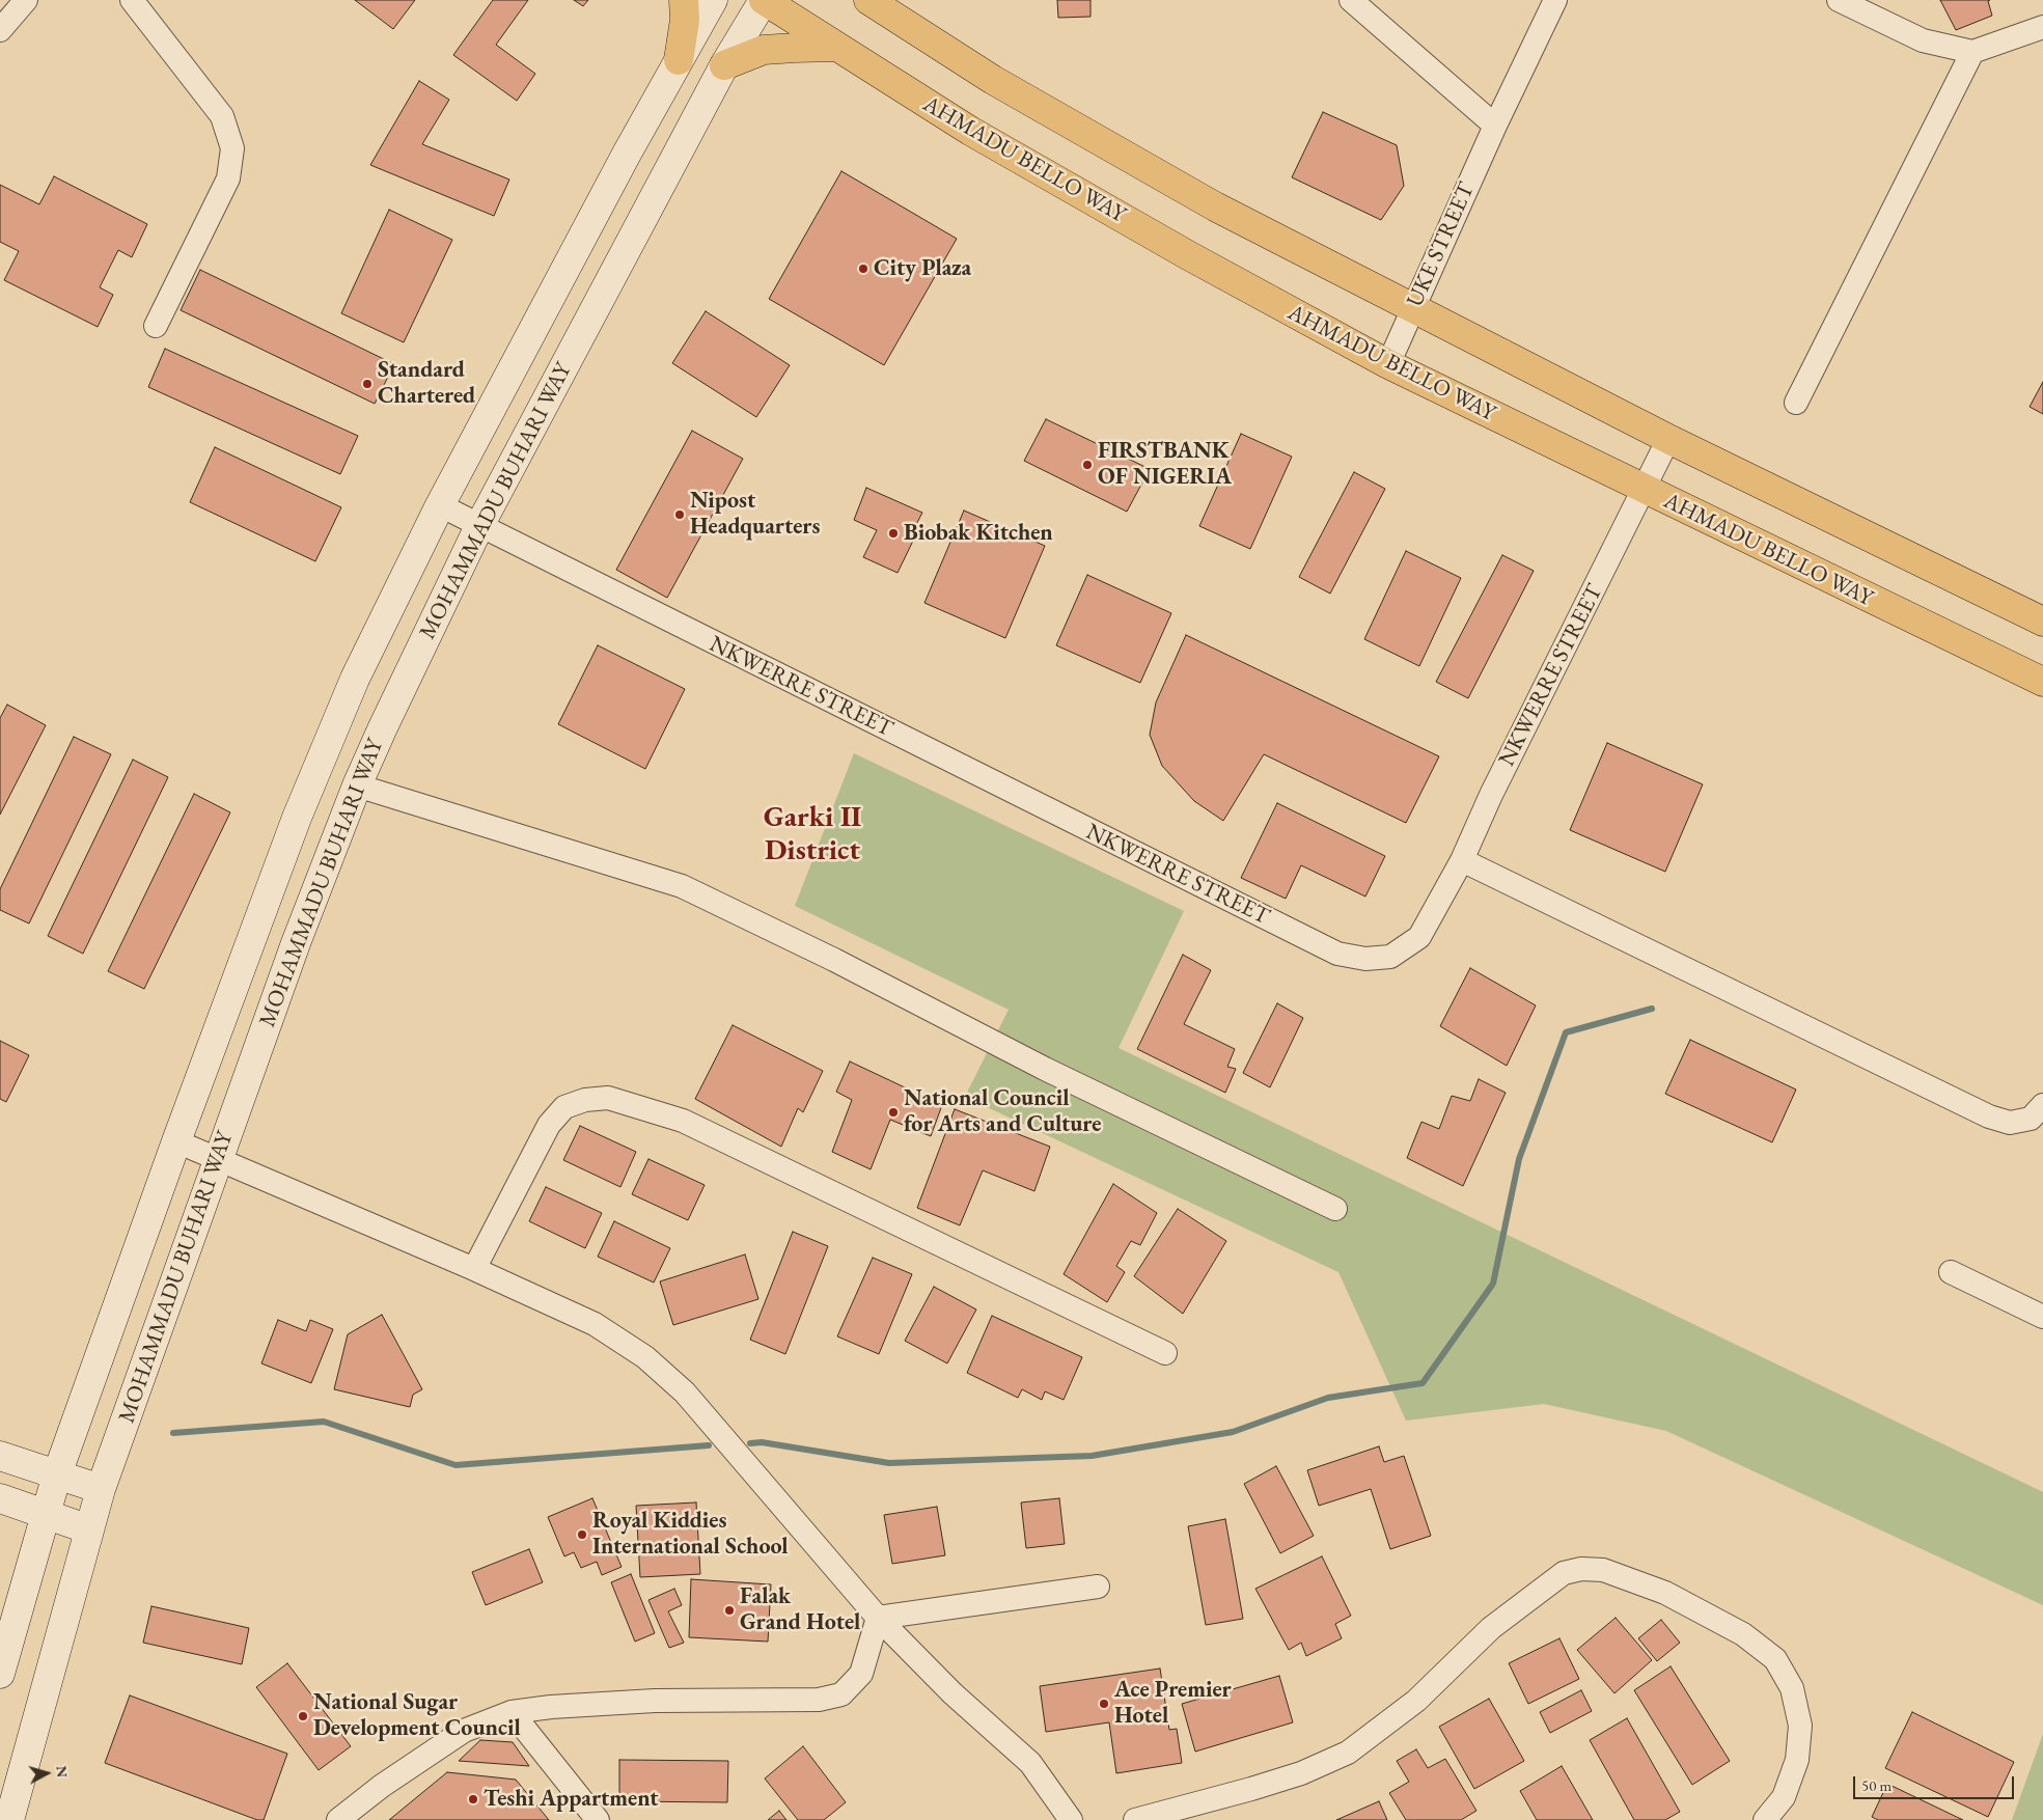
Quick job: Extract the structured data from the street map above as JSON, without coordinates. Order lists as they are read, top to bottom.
{
  "streets": {
    "main road": ["AHMADU BELLO WAY", "MOHAMMADU BUHARI WAY"],
    "street": ["UKE STREET", "NKWERRE STREET"]
  },
  "crossings": [
    ["AHMADU BELLO WAY", "UKE STREET"],
    ["AHMADU BELLO WAY", "MOHAMMADU BUHARI WAY"],
    ["AHMADU BELLO WAY", "NKWERRE STREET"],
    ["MOHAMMADU BUHARI WAY", "NKWERRE STREET"]
  ],
  "districts": ["Garki II District"],
  "places": [
    "City Plaza",
    "Standard Chartered",
    "FIRSTBANK OF NIGERIA",
    "Nipost Headquarters",
    "Biobak Kitchen",
    "National Council for Arts and Culture",
    "Royal Kiddies International School",
    "Falak Grand Hotel",
    "Ace Premier Hotel",
    "National Sugar Development Council",
    "Teshi Appartment"
  ],
  "scale_bar": "50 m",
  "north": "right"
}
